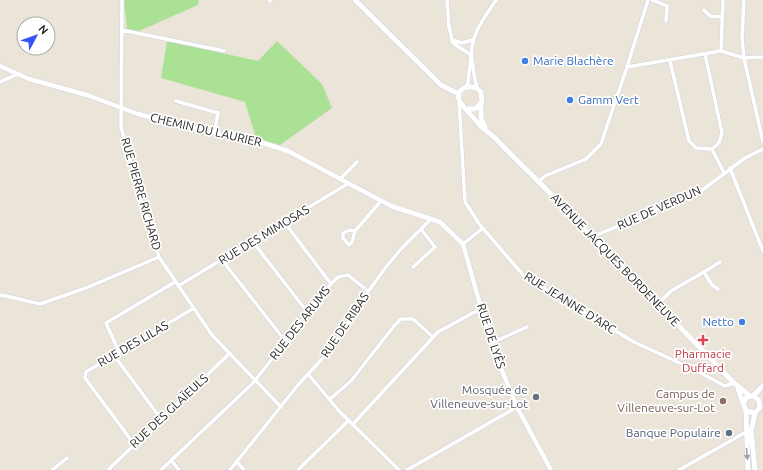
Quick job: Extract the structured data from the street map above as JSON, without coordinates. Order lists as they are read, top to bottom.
{
  "streets": {
    "main road": ["AVENUE JACQUES BORDENEUVE"],
    "street": [
      "CHEMIN DU LAURIER",
      "RUE PIERRE RICHARD",
      "RUE DE VERDUN",
      "RUE DES MIMOSAS",
      "RUE JEANNE D'ARC",
      "RUE DES ARUMS",
      "RUE DE RIBAS",
      "RUE DE LYÈS",
      "RUE DES LILAS",
      "RUE DES GLAÏEULS"
    ]
  },
  "crossings": [
    ["CHEMIN DU LAURIER", "RUE PIERRE RICHARD"],
    ["CHEMIN DU LAURIER", "RUE DES MIMOSAS"],
    ["CHEMIN DU LAURIER", "RUE DE RIBAS"],
    ["CHEMIN DU LAURIER", "RUE DE LYÈS"],
    ["RUE PIERRE RICHARD", "RUE DES MIMOSAS"],
    ["RUE PIERRE RICHARD", "RUE DES ARUMS"],
    ["RUE PIERRE RICHARD", "RUE DE RIBAS"],
    ["RUE PIERRE RICHARD", "RUE DES LILAS"],
    ["RUE PIERRE RICHARD", "RUE DES GLAÏEULS"],
    ["RUE DE VERDUN", "AVENUE JACQUES BORDENEUVE"],
    ["AVENUE JACQUES BORDENEUVE", "RUE JEANNE D'ARC"],
    ["RUE DES ARUMS", "RUE DE RIBAS"],
    ["RUE DES LILAS", "RUE DES GLAÏEULS"]
  ],
  "places": {
    "other": [
      "Marie Blachère",
      "Gamm Vert",
      "Netto",
      "Mosquée de Villeneuve-sur-Lot",
      "Campus de Villeneuve-sur-Lot",
      "Banque Populaire"
    ],
    "health": ["Pharmacie Duffard"]
  },
  "north": "top right"
}
